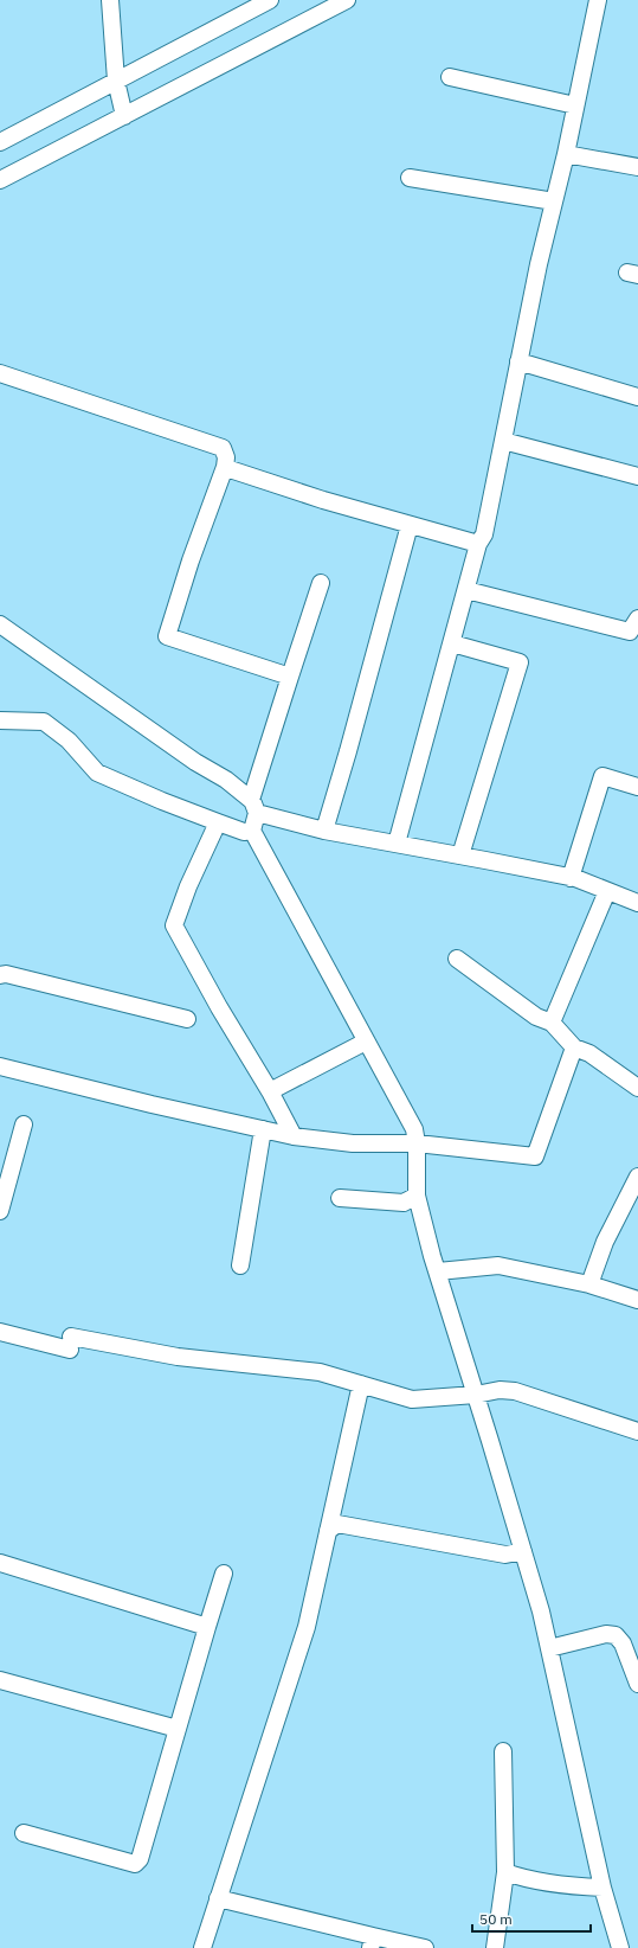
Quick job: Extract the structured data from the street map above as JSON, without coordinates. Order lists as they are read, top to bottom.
{
  "scale_bar": "50 m"
}
